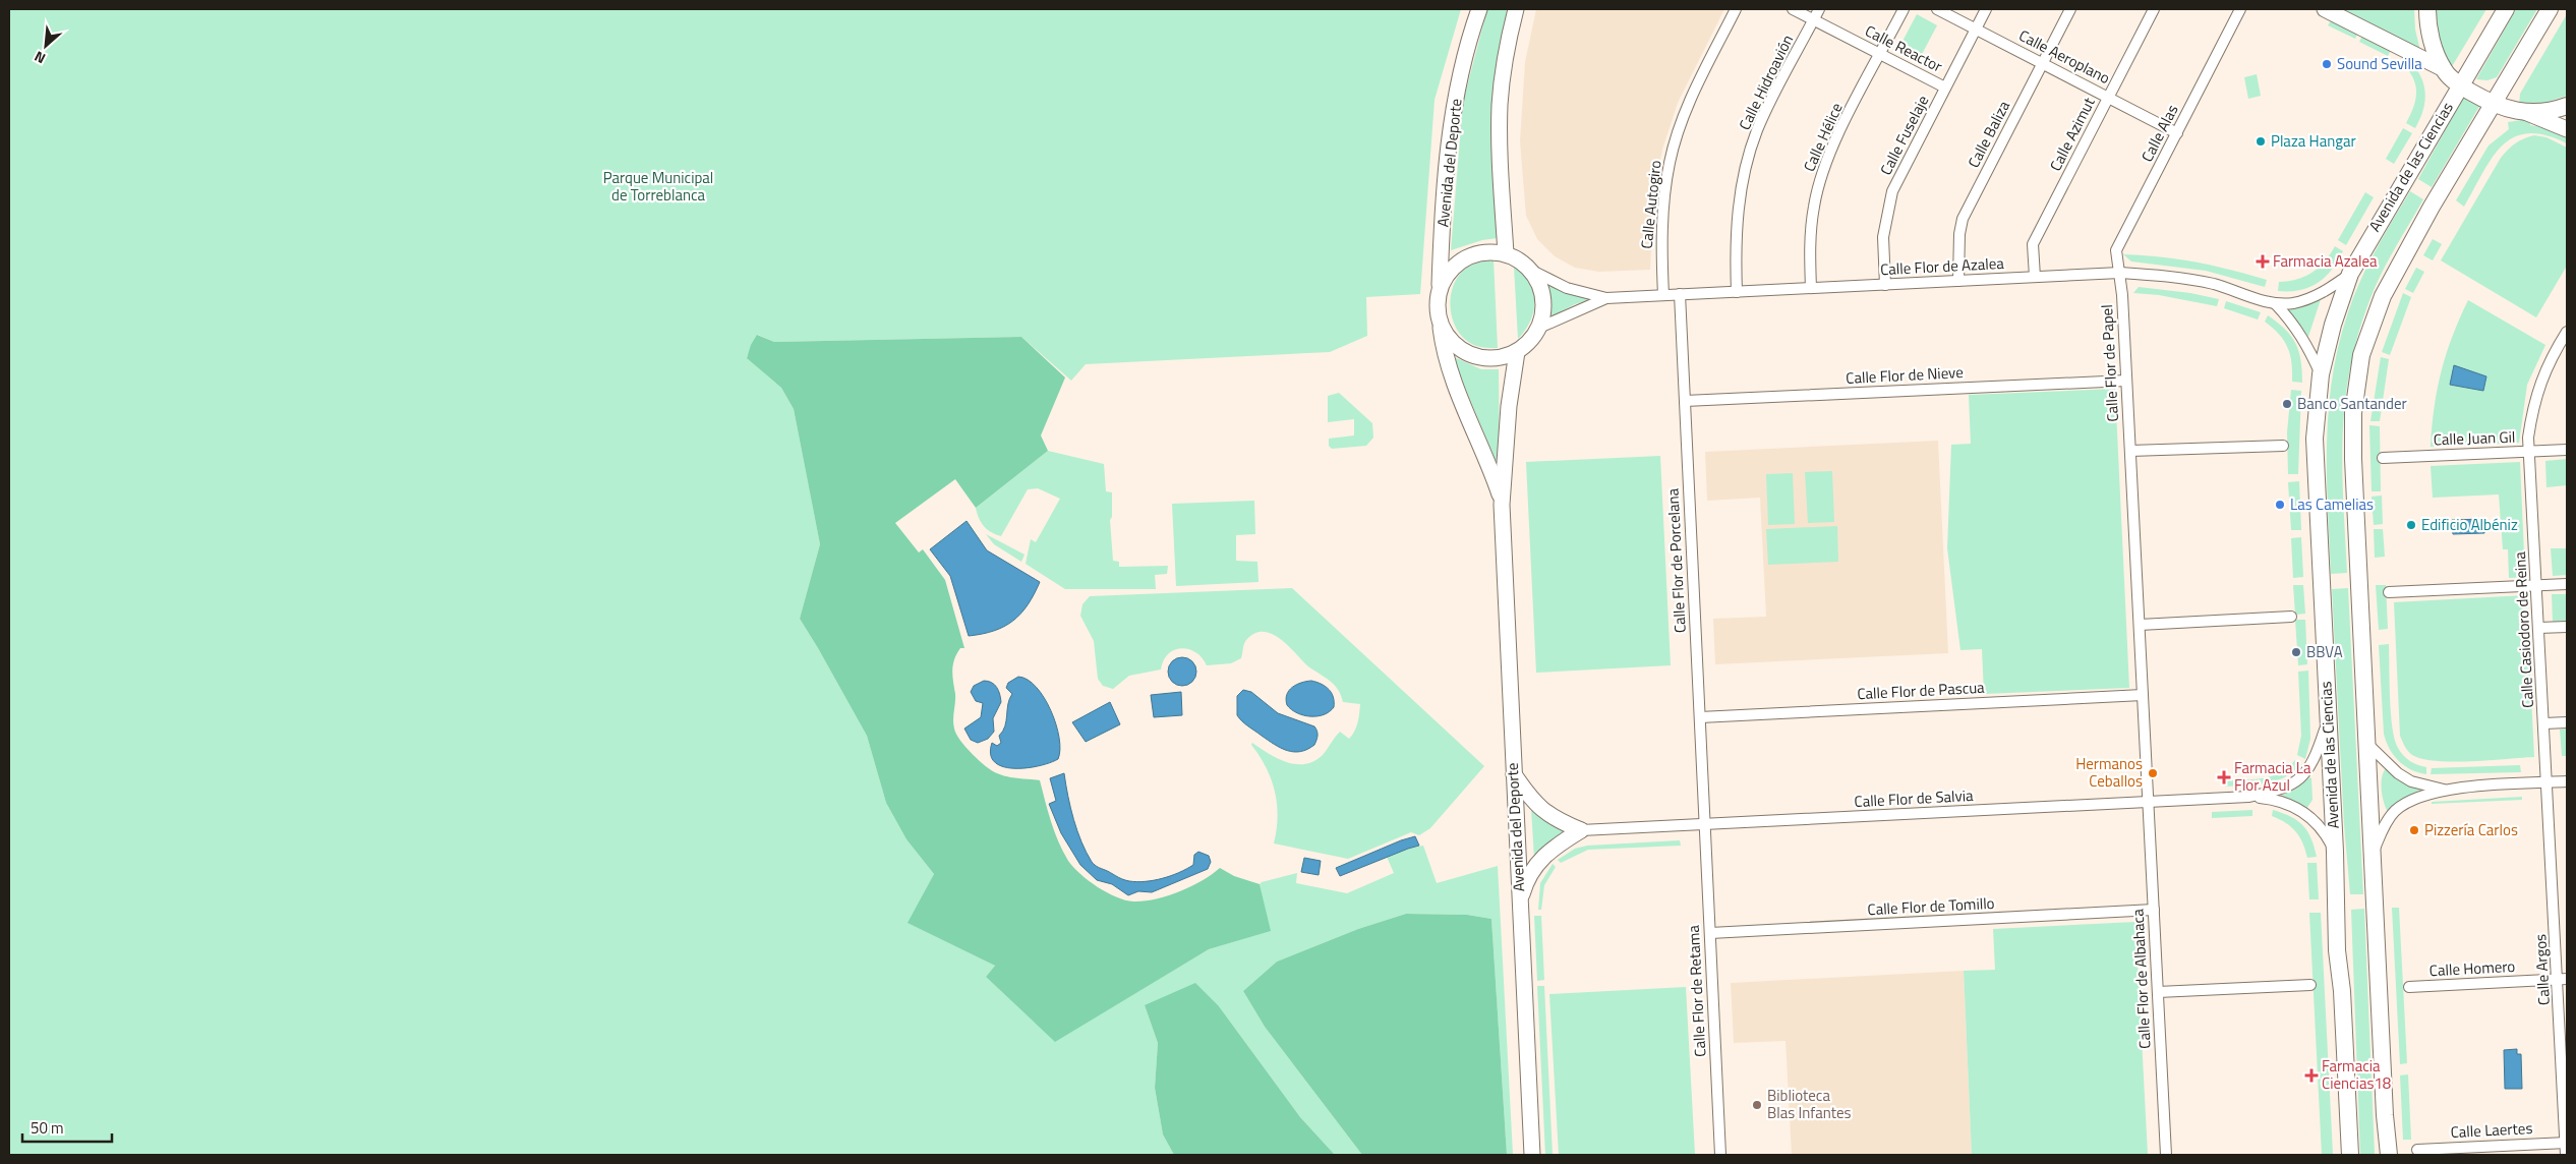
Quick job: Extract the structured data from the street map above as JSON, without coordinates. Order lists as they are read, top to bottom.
{
  "streets": {
    "main road": ["Avenida de las Ciencias"],
    "street": [
      "Calle Reactor",
      "Calle Aeroplano",
      "Calle Hidroavión",
      "Calle Alas",
      "Calle Baliza",
      "Calle Azimut",
      "Calle Fuselaje",
      "Calle Hélice",
      "Avenida del Deporte",
      "Calle Autogiro",
      "Calle Flor de Azalea",
      "Calle Flor de Papel",
      "Calle Flor de Nieve",
      "Calle Juan Gil",
      "Calle Flor de Porcelana",
      "Calle Casiodoro de Reina",
      "Calle Flor de Pascua",
      "Calle Flor de Salvia",
      "Calle Flor de Tomillo",
      "Calle Homero",
      "Calle Argos",
      "Calle Flor de Albahaca",
      "Calle Flor de Retama",
      "Calle Laertes"
    ]
  },
  "crossings": [
    ["Calle Reactor", "Calle Hidroavión"],
    ["Calle Reactor", "Calle Fuselaje"],
    ["Calle Reactor", "Calle Hélice"],
    ["Calle Aeroplano", "Calle Alas"],
    ["Calle Aeroplano", "Calle Baliza"],
    ["Calle Aeroplano", "Calle Azimut"],
    ["Calle Aeroplano", "Calle Fuselaje"],
    ["Calle Hidroavión", "Calle Flor de Azalea"],
    ["Calle Alas", "Calle Flor de Azalea"],
    ["Calle Alas", "Calle Flor de Papel"],
    ["Calle Baliza", "Calle Flor de Azalea"],
    ["Calle Azimut", "Calle Flor de Azalea"],
    ["Calle Fuselaje", "Calle Flor de Azalea"],
    ["Calle Hélice", "Calle Flor de Azalea"],
    ["Avenida de las Ciencias", "Calle Flor de Salvia"],
    ["Calle Autogiro", "Calle Flor de Azalea"],
    ["Calle Flor de Azalea", "Calle Flor de Papel"],
    ["Calle Flor de Azalea", "Calle Flor de Porcelana"],
    ["Calle Flor de Papel", "Calle Flor de Nieve"],
    ["Calle Flor de Papel", "Calle Flor de Pascua"],
    ["Calle Flor de Papel", "Calle Flor de Salvia"],
    ["Calle Flor de Papel", "Calle Flor de Albahaca"],
    ["Calle Flor de Nieve", "Calle Flor de Porcelana"],
    ["Calle Juan Gil", "Calle Casiodoro de Reina"],
    ["Calle Flor de Porcelana", "Calle Flor de Pascua"],
    ["Calle Flor de Porcelana", "Calle Flor de Salvia"],
    ["Calle Flor de Porcelana", "Calle Flor de Retama"],
    ["Calle Casiodoro de Reina", "Calle Argos"],
    ["Calle Flor de Salvia", "Calle Flor de Albahaca"],
    ["Calle Flor de Salvia", "Calle Flor de Retama"],
    ["Calle Flor de Tomillo", "Calle Flor de Albahaca"],
    ["Calle Flor de Tomillo", "Calle Flor de Retama"],
    ["Calle Homero", "Calle Argos"],
    ["Calle Argos", "Calle Laertes"]
  ],
  "parks": ["Parque Municipal de Torreblanca"],
  "places": {
    "other": [
      "Sound Sevilla",
      "Plaza Hangar",
      "Banco Santander",
      "Las Camelias",
      "Edificio Albéniz",
      "BBVA",
      "Hermanos Ceballos",
      "Pizzería Carlos",
      "Biblioteca Blas Infantes"
    ],
    "health": ["Farmacia Azalea", "Farmacia La Flor Azul", "Farmacia Ciencias18"]
  },
  "scale_bar": "50 m",
  "north": "bottom left"
}
